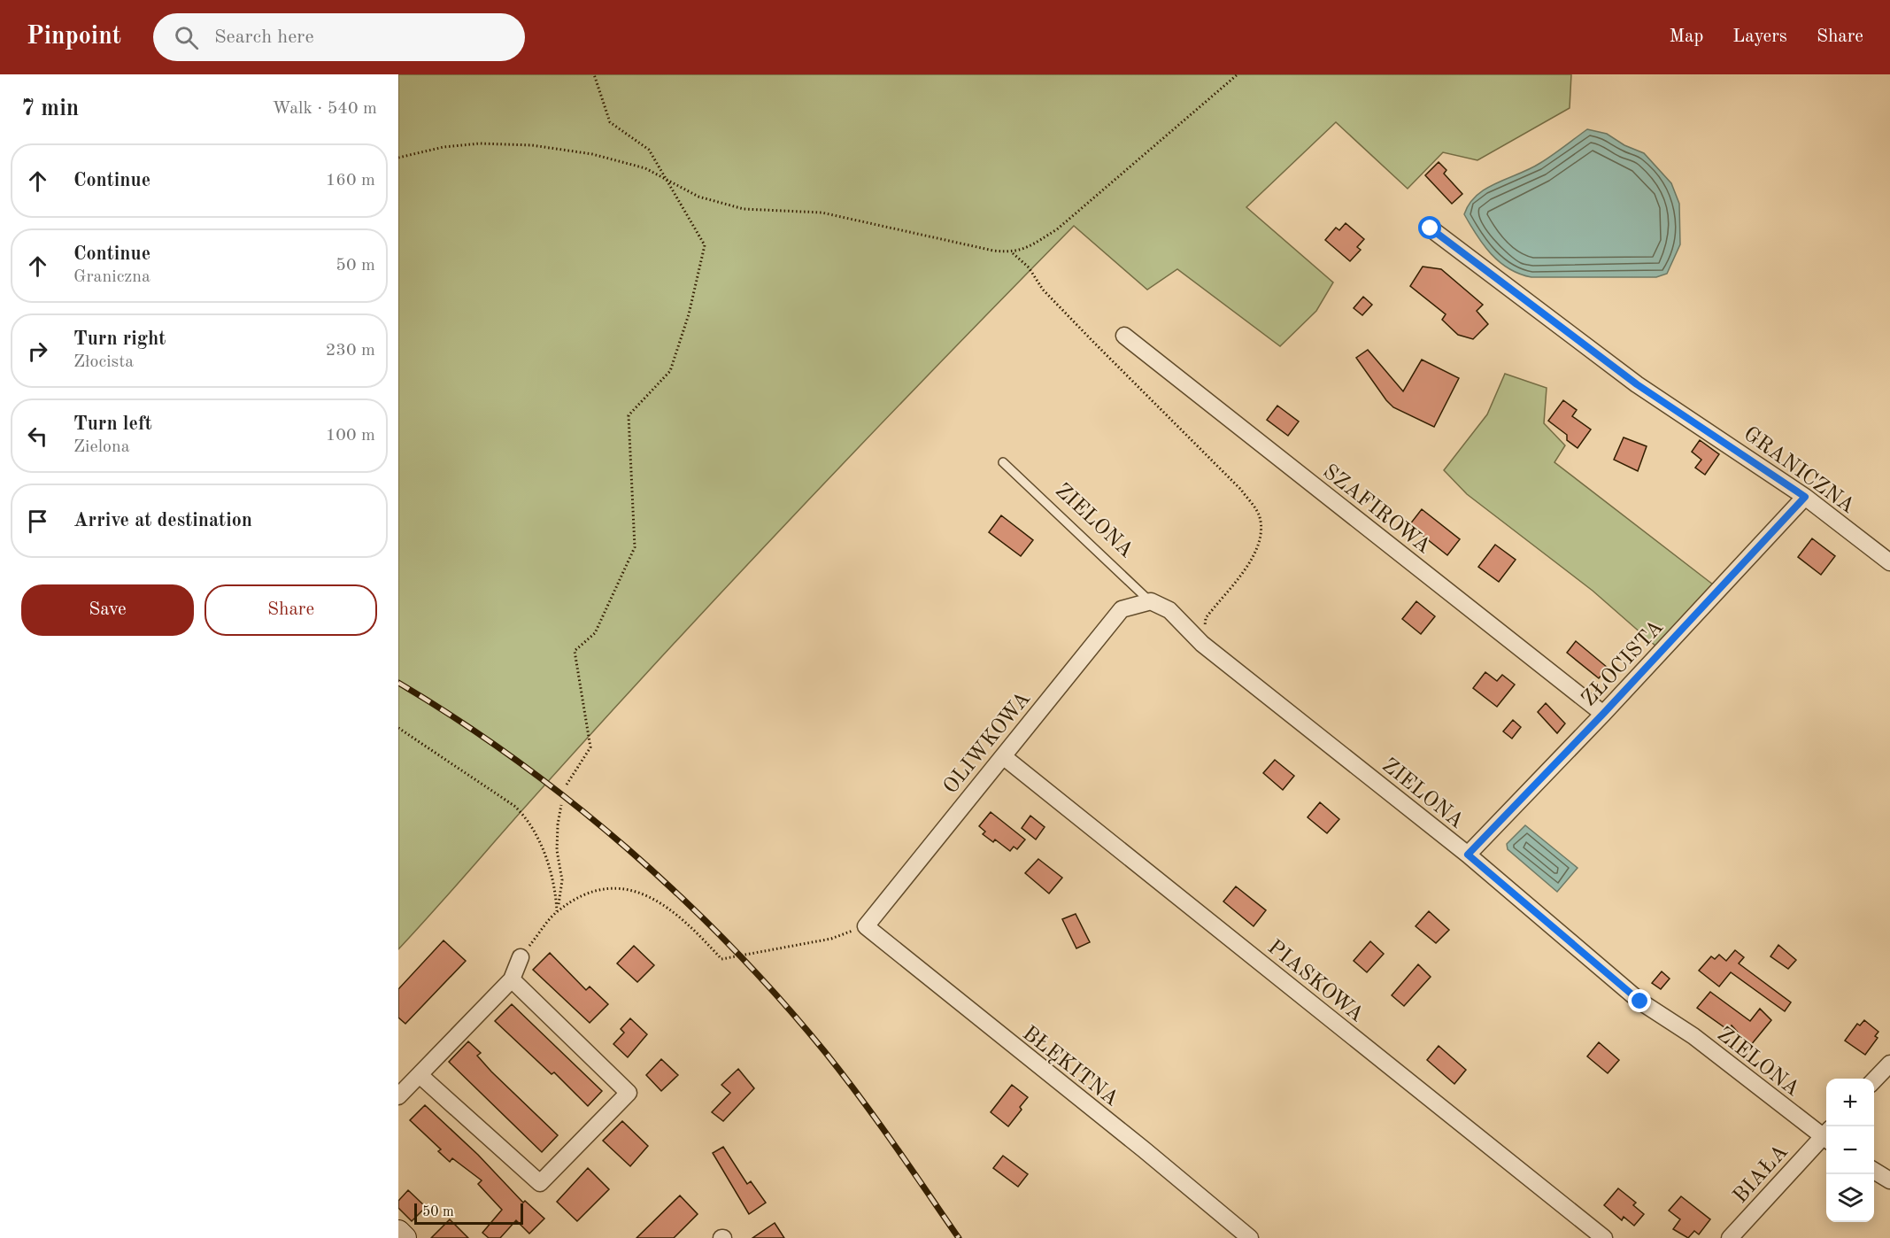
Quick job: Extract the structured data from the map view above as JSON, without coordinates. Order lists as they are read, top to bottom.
{
  "streets": {
    "street": [
      "GRANICZNA",
      "SZAFIROWA",
      "ZIELONA",
      "ZŁOCISTA",
      "OLIWKOWA",
      "PIASKOWA",
      "BŁĘKITNA",
      "BIAŁA"
    ]
  },
  "crossings": [
    ["GRANICZNA", "ZŁOCISTA"],
    ["SZAFIROWA", "ZŁOCISTA"],
    ["ZIELONA", "ZŁOCISTA"],
    ["ZIELONA", "OLIWKOWA"],
    ["OLIWKOWA", "PIASKOWA"],
    ["OLIWKOWA", "BŁĘKITNA"]
  ],
  "scale_bar": "50 m",
  "page": {
    "header": "Pinpoint",
    "search": "Search here",
    "nav": ["Map", "Layers", "Share"],
    "heading": ["7 min", "Walk · 540 m"],
    "list": [
      ["Continue", "160 m"],
      ["Continue", "Graniczna", "50 m"],
      ["Turn right", "Złocista", "230 m"],
      ["Turn left", "Zielona", "100 m"],
      "Arrive at destination"
    ],
    "buttons": ["Save", "Share"],
    "map_buttons": ["+", "−"],
    "scale": "50 m"
  }
}
